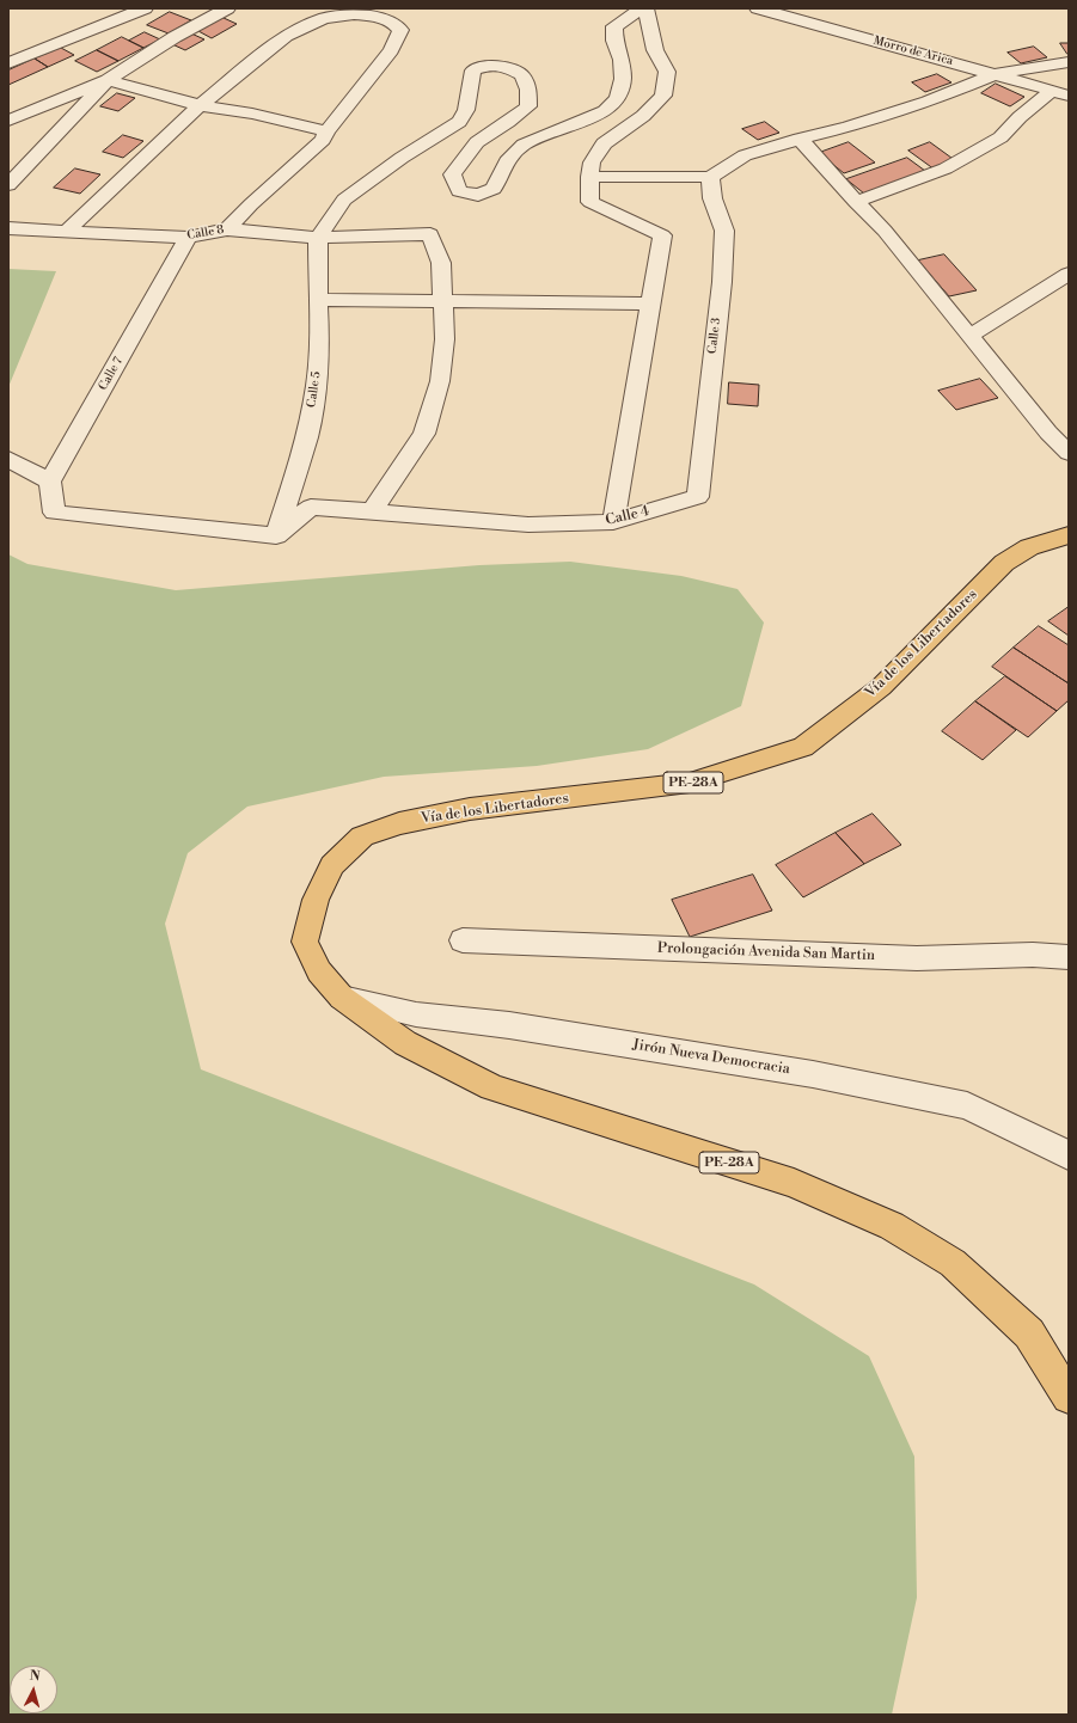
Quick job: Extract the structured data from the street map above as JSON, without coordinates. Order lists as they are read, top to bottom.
{
  "streets": {
    "highway": ["Vía de los Libertadores", "PE-28A"],
    "street": [
      "Morro de Arica",
      "Calle 8",
      "Calle 3",
      "Calle 7",
      "Calle 5",
      "Calle 4",
      "Prolongación Avenida San Martin",
      "Jirón Nueva Democracia"
    ]
  },
  "crossings": [
    ["Calle 8", "Calle 7"],
    ["Calle 8", "Calle 5"],
    ["Calle 3", "Calle 4"],
    ["Calle 5", "Calle 4"],
    ["Vía de los Libertadores", "Jirón Nueva Democracia"]
  ],
  "north": "top"
}
